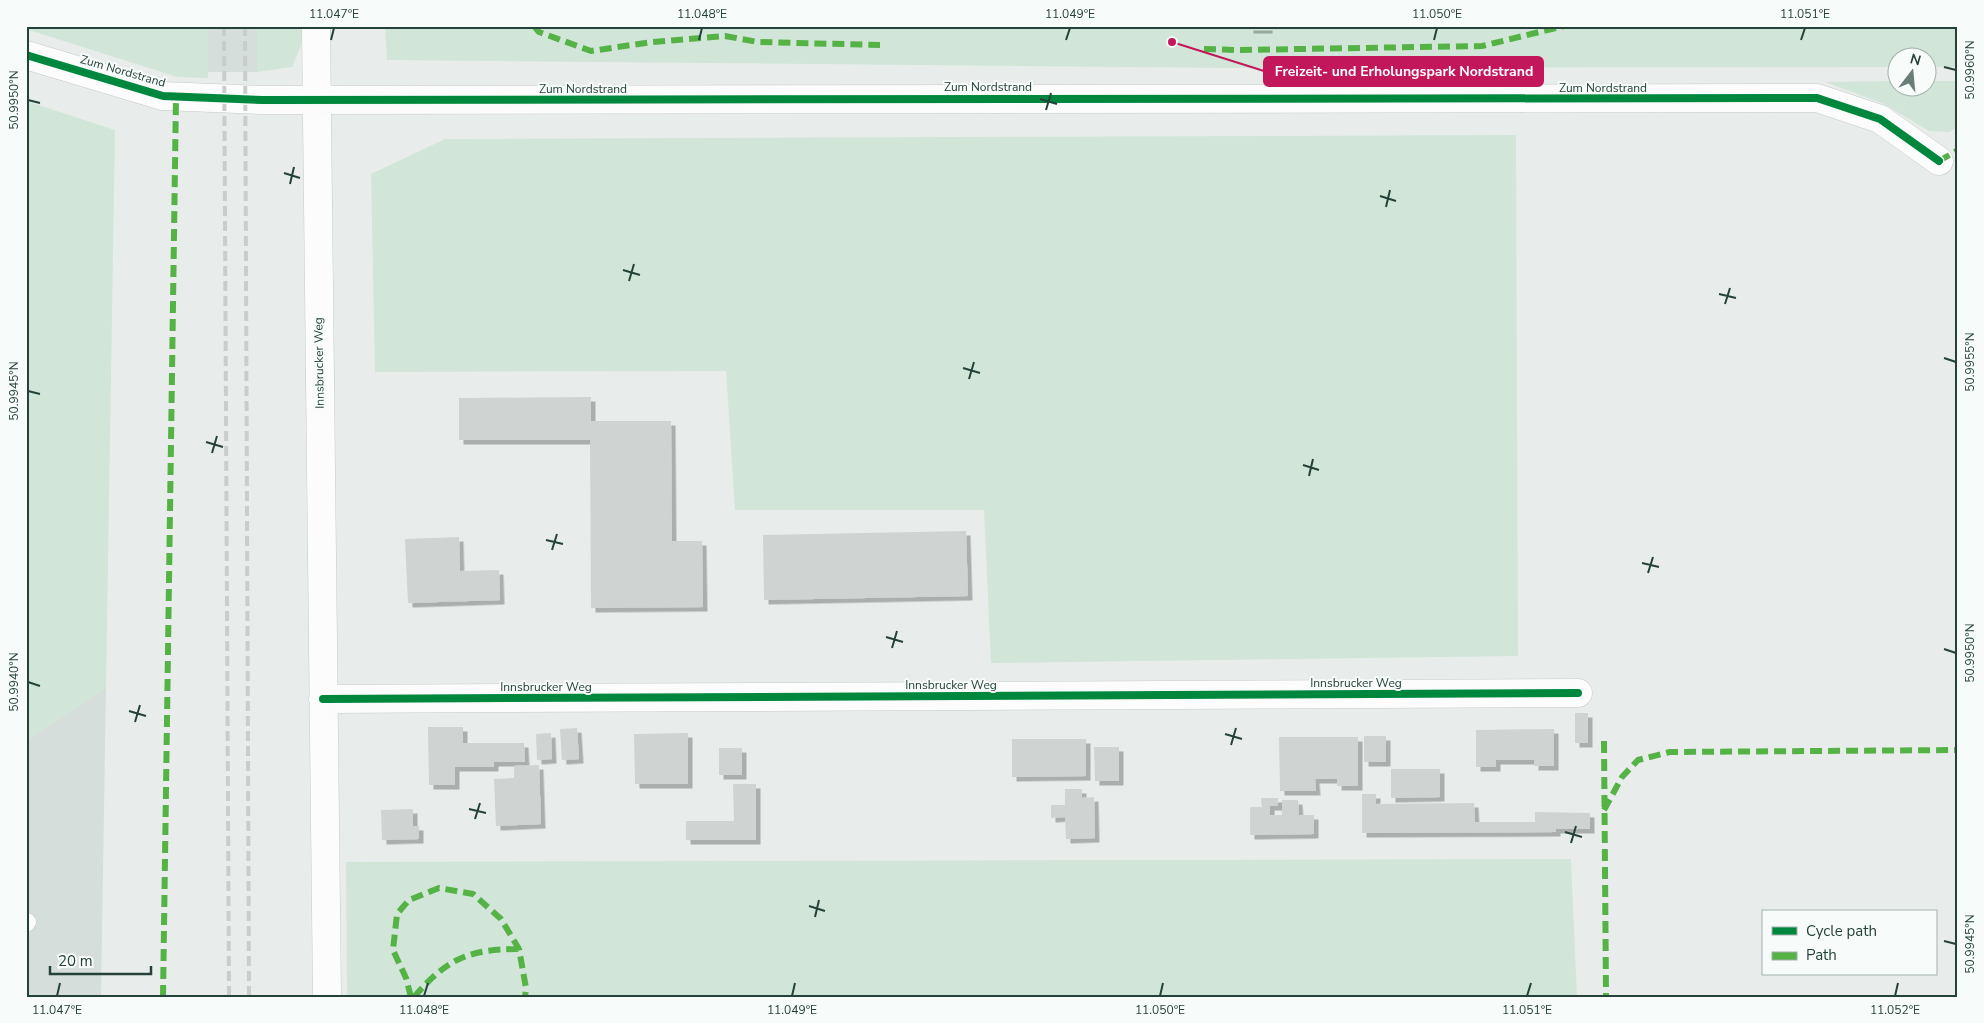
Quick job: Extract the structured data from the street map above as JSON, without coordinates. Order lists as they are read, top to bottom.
{
  "streets": {
    "street": ["Zum Nordstrand", "Innsbrucker Weg"]
  },
  "crossings": [
    ["Zum Nordstrand", "Innsbrucker Weg"]
  ],
  "places": ["Freizeit- und Erholungspark Nordstrand"],
  "legend": ["Cycle path", "Path"],
  "scale_bar": "20 m",
  "north": "top",
  "coordinates": [
    "11.047°E",
    "11.048°E",
    "11.049°E",
    "11.050°E",
    "11.051°E",
    "50.9960°N",
    "50.9950°N",
    "50.9955°N",
    "50.9945°N",
    "50.9940°N",
    "11.052°E"
  ]
}
